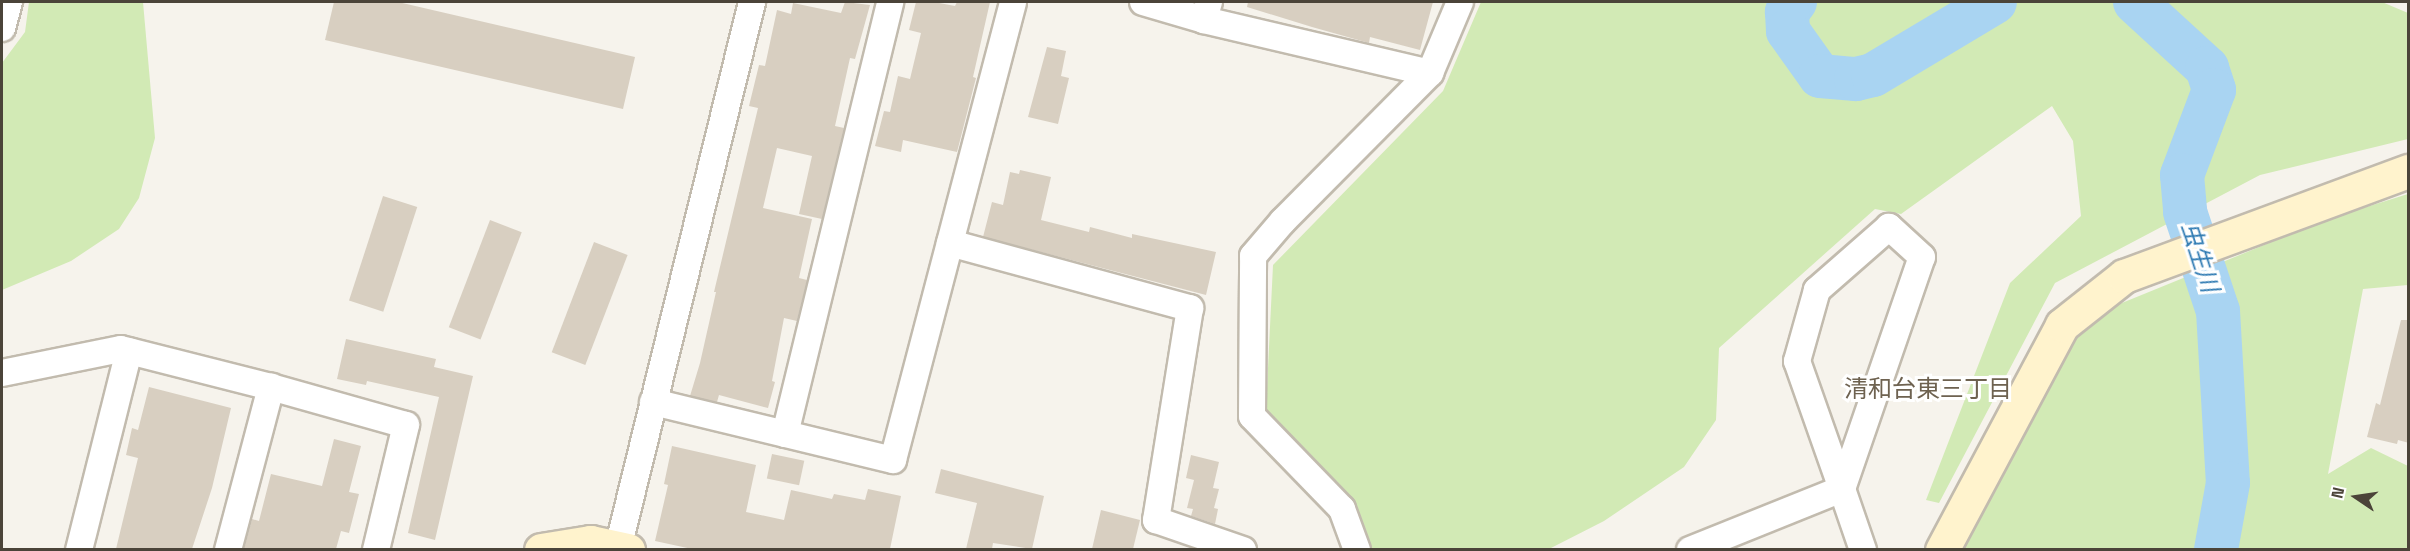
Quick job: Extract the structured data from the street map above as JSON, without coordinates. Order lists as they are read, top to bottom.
{
  "districts": ["清和台東三丁目"],
  "water": ["虫生川"],
  "north": "left"
}
